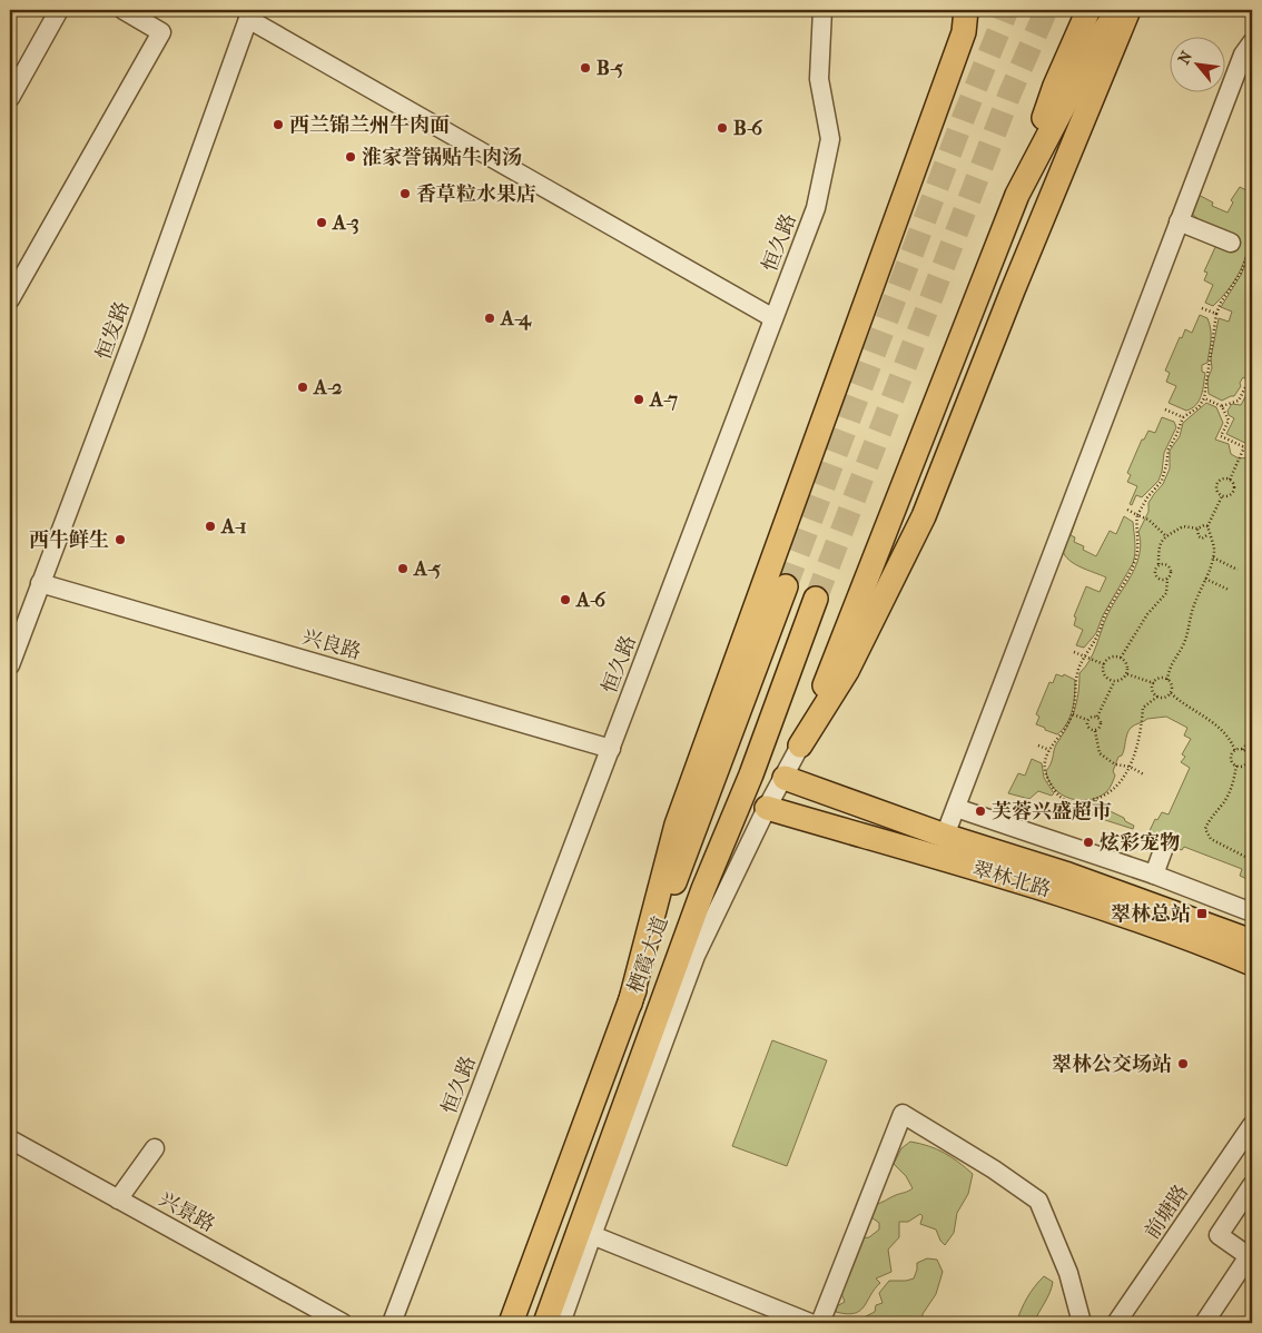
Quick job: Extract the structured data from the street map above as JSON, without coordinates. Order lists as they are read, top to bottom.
{
  "streets": {
    "main road": ["翠林北路", "栖霞大道"],
    "street": [
      "恒久路",
      "恒发路",
      "兴良路",
      "兴景路",
      "前塘路"
    ]
  },
  "crossings": [
    ["恒久路", "兴良路"],
    ["恒发路", "兴良路"]
  ],
  "places": {
    "other": [
      "B-5",
      "西兰锦兰州牛肉面",
      "B-6",
      "淮家誉锅贴牛肉汤",
      "香草粒水果店",
      "A-3",
      "A-4",
      "A-2",
      "A-7",
      "A-1",
      "西牛鲜生",
      "A-5",
      "A-6",
      "芙蓉兴盛超市",
      "炫彩宠物",
      "翠林公交场站"
    ],
    "transit": ["翠林总站"]
  },
  "north": "top left"
}
